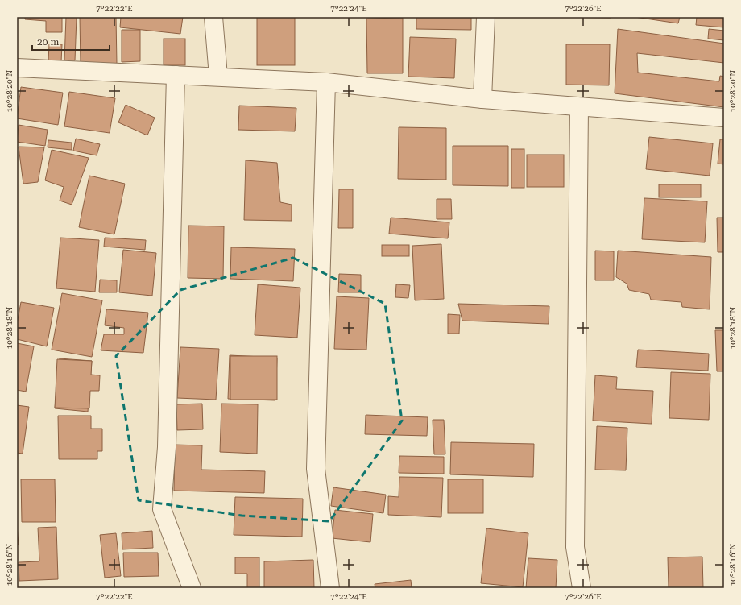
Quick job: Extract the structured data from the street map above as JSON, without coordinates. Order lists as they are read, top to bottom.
{
  "scale_bar": "20 m",
  "coordinates": [
    "7°22'22\"E",
    "7°22'24\"E",
    "7°22'26\"E",
    "10°28'20\"N",
    "10°28'18\"N",
    "10°28'16\"N"
  ]
}
